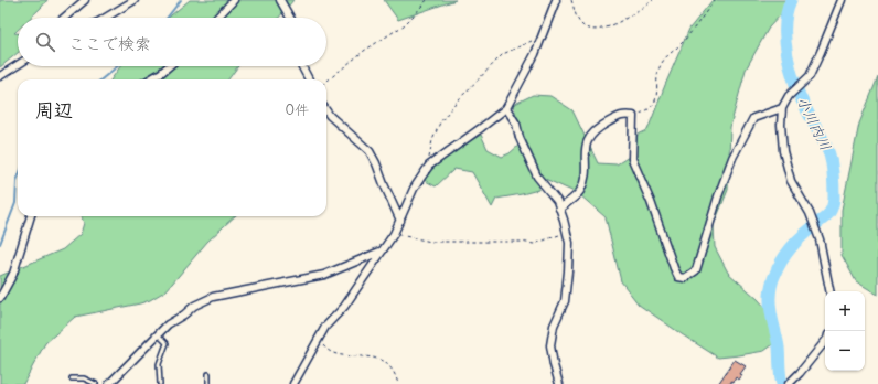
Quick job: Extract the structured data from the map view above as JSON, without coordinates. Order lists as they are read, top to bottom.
{
  "water": ["小川内川"],
  "page": {
    "search": "ここで検索",
    "heading": ["周辺", "0件"],
    "map_buttons": ["+", "−"]
  }
}
